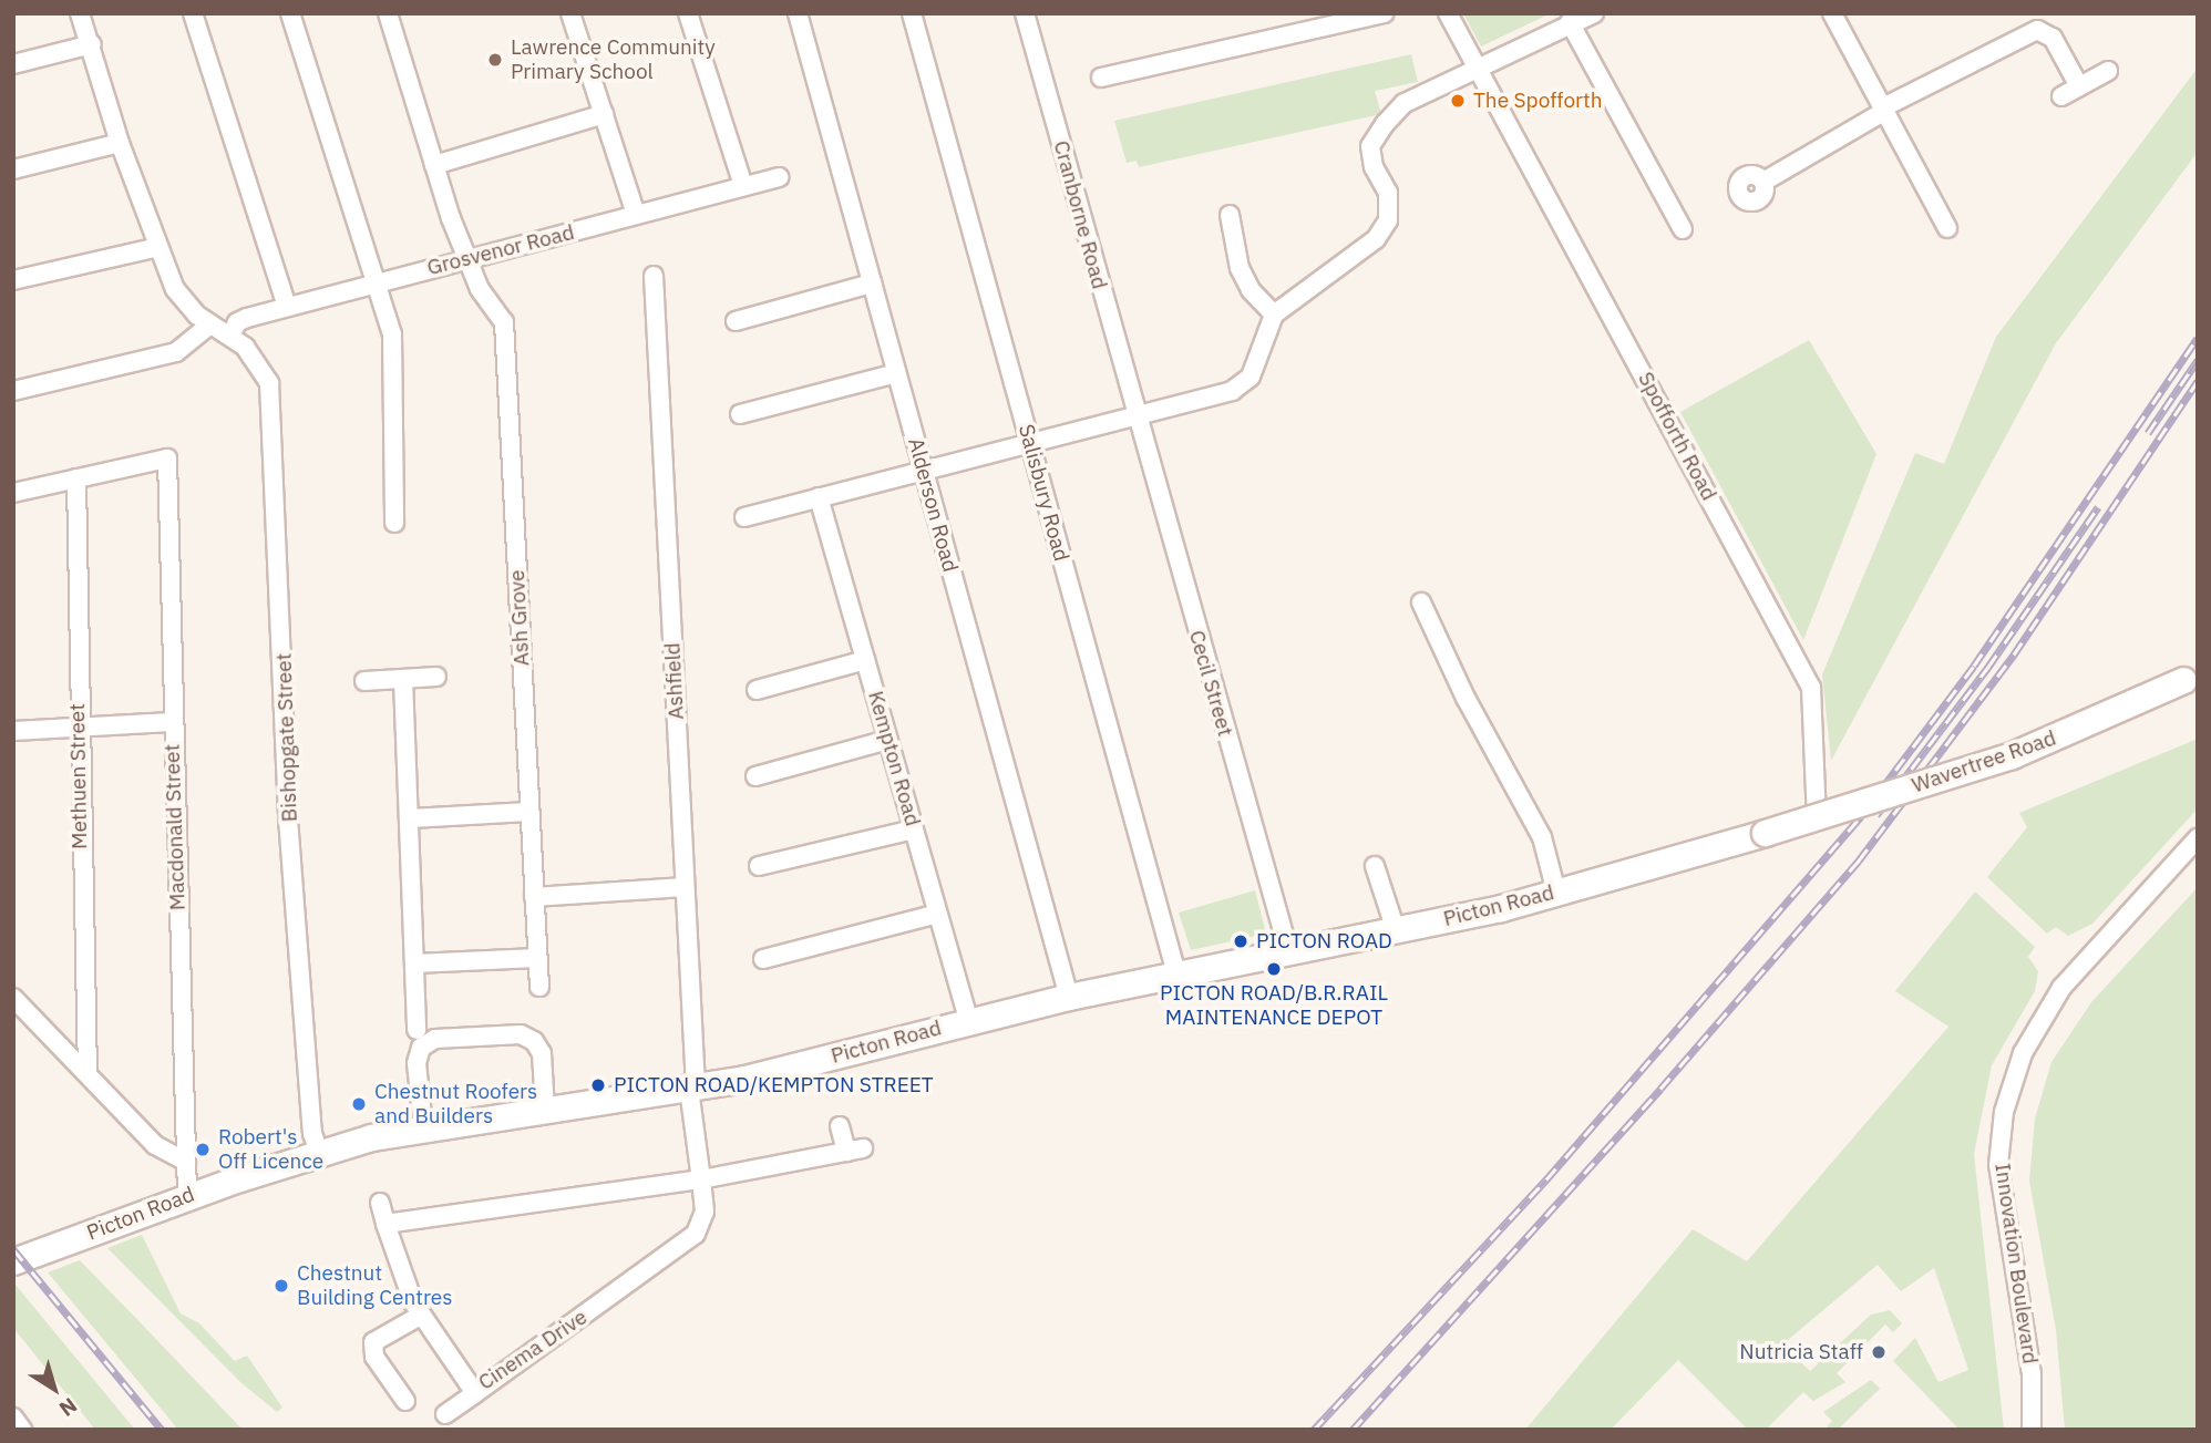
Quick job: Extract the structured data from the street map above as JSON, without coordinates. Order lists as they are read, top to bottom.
{
  "streets": {
    "main road": ["Wavertree Road", "Picton Road"],
    "street": [
      "Cranborne Road",
      "Grosvenor Road",
      "Spofforth Road",
      "Salisbury Road",
      "Alderson Road",
      "Ash Grove",
      "Ashfield",
      "Cecil Street",
      "Bishopgate Street",
      "Kempton Road",
      "Methuen Street",
      "Macdonald Street",
      "Innovation Boulevard",
      "Cinema Drive"
    ]
  },
  "crossings": [
    ["Cranborne Road", "Cecil Street"],
    ["Grosvenor Road", "Ash Grove"],
    ["Grosvenor Road", "Bishopgate Street"],
    ["Spofforth Road", "Wavertree Road"],
    ["Salisbury Road", "Picton Road"],
    ["Alderson Road", "Picton Road"],
    ["Ashfield", "Picton Road"],
    ["Ashfield", "Cinema Drive"],
    ["Cecil Street", "Picton Road"],
    ["Bishopgate Street", "Picton Road"],
    ["Kempton Road", "Picton Road"],
    ["Wavertree Road", "Picton Road"],
    ["Methuen Street", "Macdonald Street"],
    ["Macdonald Street", "Picton Road"],
    ["Picton Road", "Cinema Drive"]
  ],
  "places": [
    "Lawrence Community Primary School",
    "The Spofforth",
    "PICTON ROAD",
    "PICTON ROAD/B.R.RAIL MAINTENANCE DEPOT",
    "PICTON ROAD/KEMPTON STREET",
    "Chestnut Roofers and Builders",
    "Robert's Off Licence",
    "Chestnut Building Centres",
    "Nutricia Staff"
  ],
  "north": "bottom right"
}
